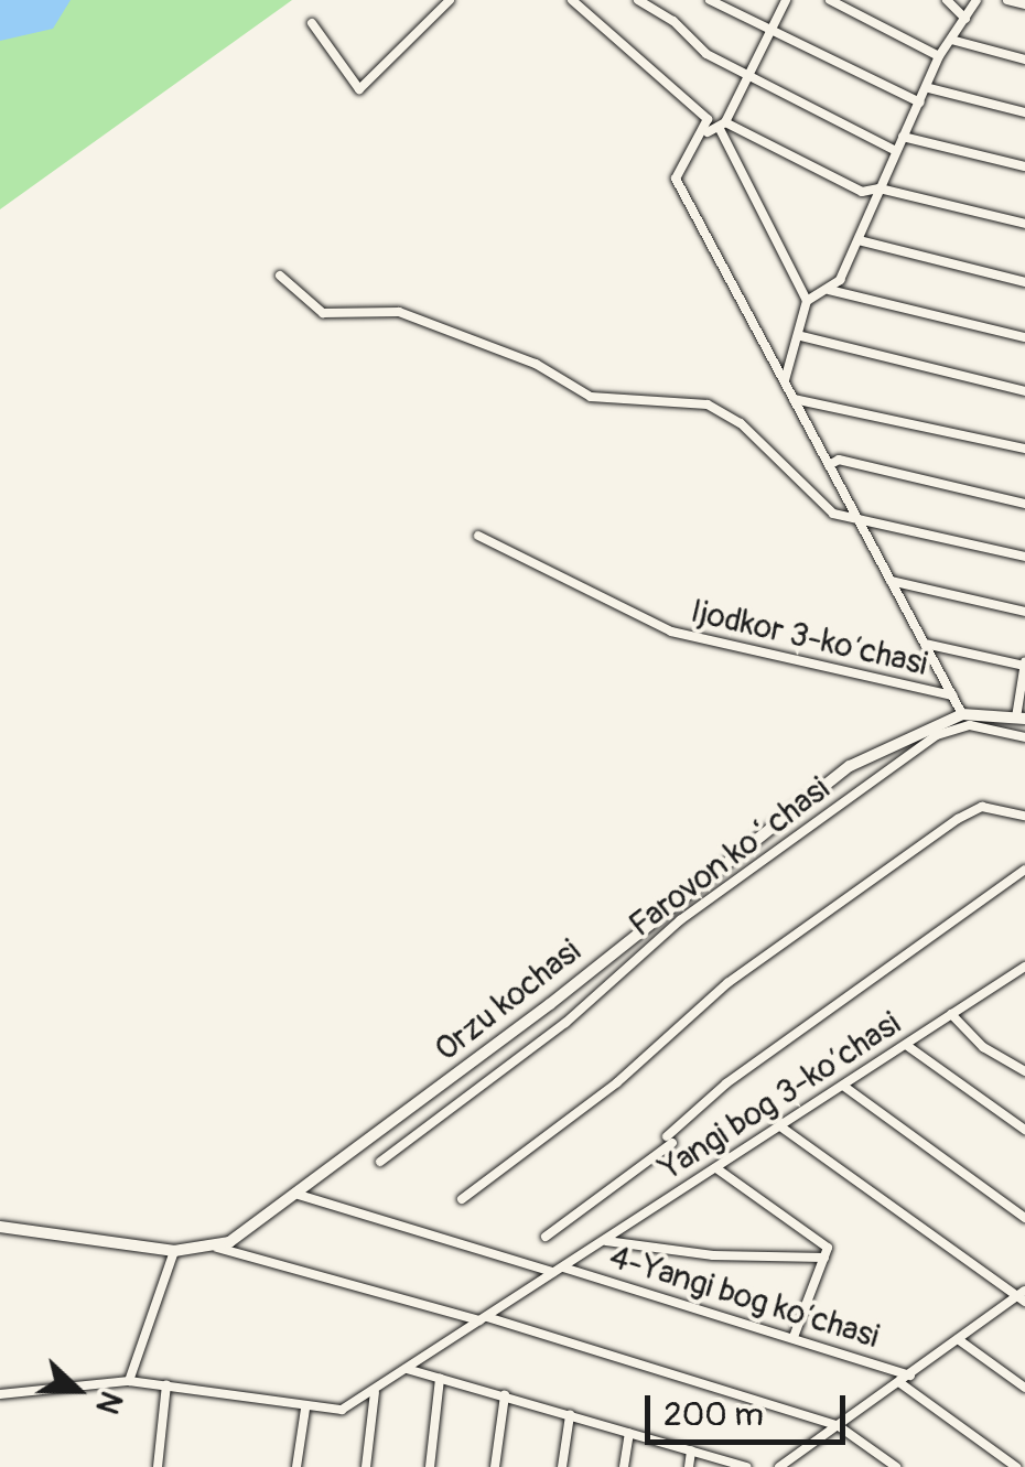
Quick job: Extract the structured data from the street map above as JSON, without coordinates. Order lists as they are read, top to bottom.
{
  "streets": {
    "main road": ["Orzu kochasi"],
    "street": [
      "Ijodkor 3-koʼchasi",
      "Farovon koʻchasi",
      "Yangi bog 3-koʼchasi",
      "4-Yangi bog koʼchasi"
    ]
  },
  "crossings": [
    ["Orzu kochasi", "4-Yangi bog koʼchasi"],
    ["Yangi bog 3-koʼchasi", "4-Yangi bog koʼchasi"]
  ],
  "scale_bar": "200 m",
  "north": "right"
}
